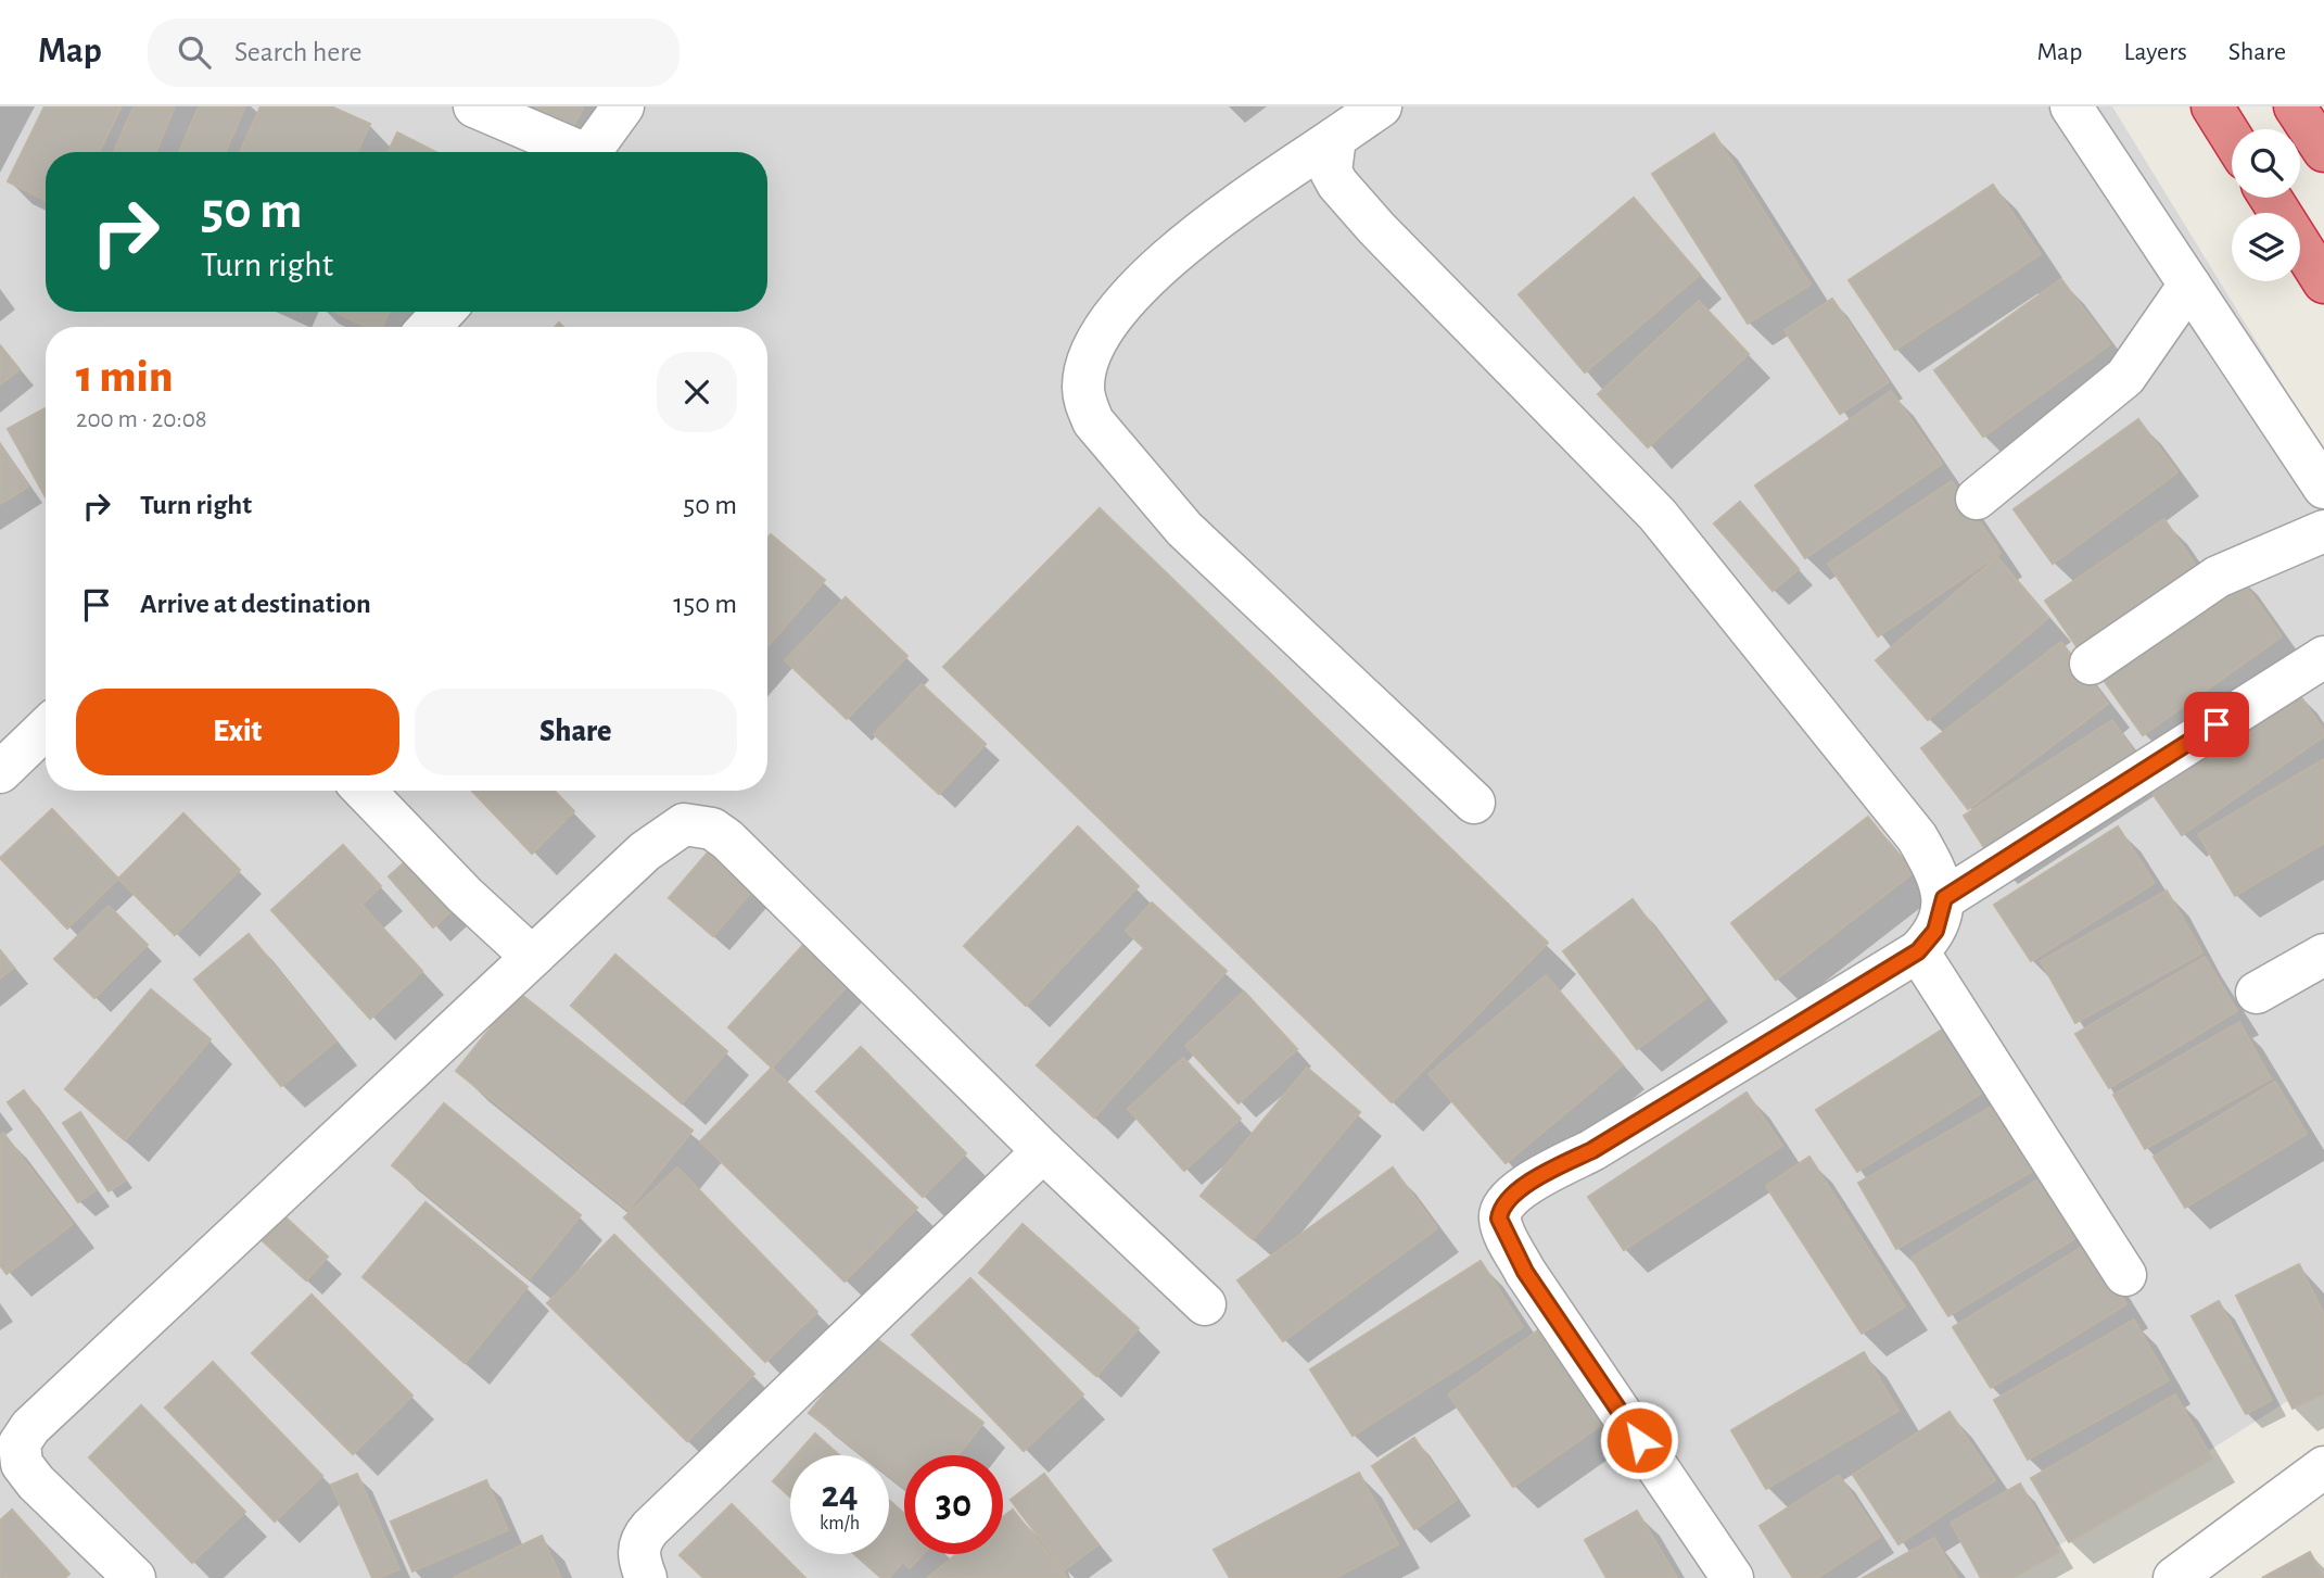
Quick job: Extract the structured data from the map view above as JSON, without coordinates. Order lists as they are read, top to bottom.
{
  "page": {
    "header": "Map",
    "search": "Search here",
    "nav": ["Map", "Layers", "Share"],
    "turn": ["50 m", "Turn right"],
    "heading": ["1 min", "200 m · 20:08"],
    "list": [
      {
        "name": "Turn right",
        "value": "50 m"
      },
      {
        "name": "Arrive at destination",
        "value": "150 m"
      }
    ],
    "buttons": ["Exit", "Share"],
    "speed": "24 km/h",
    "limit": "30"
  }
}
